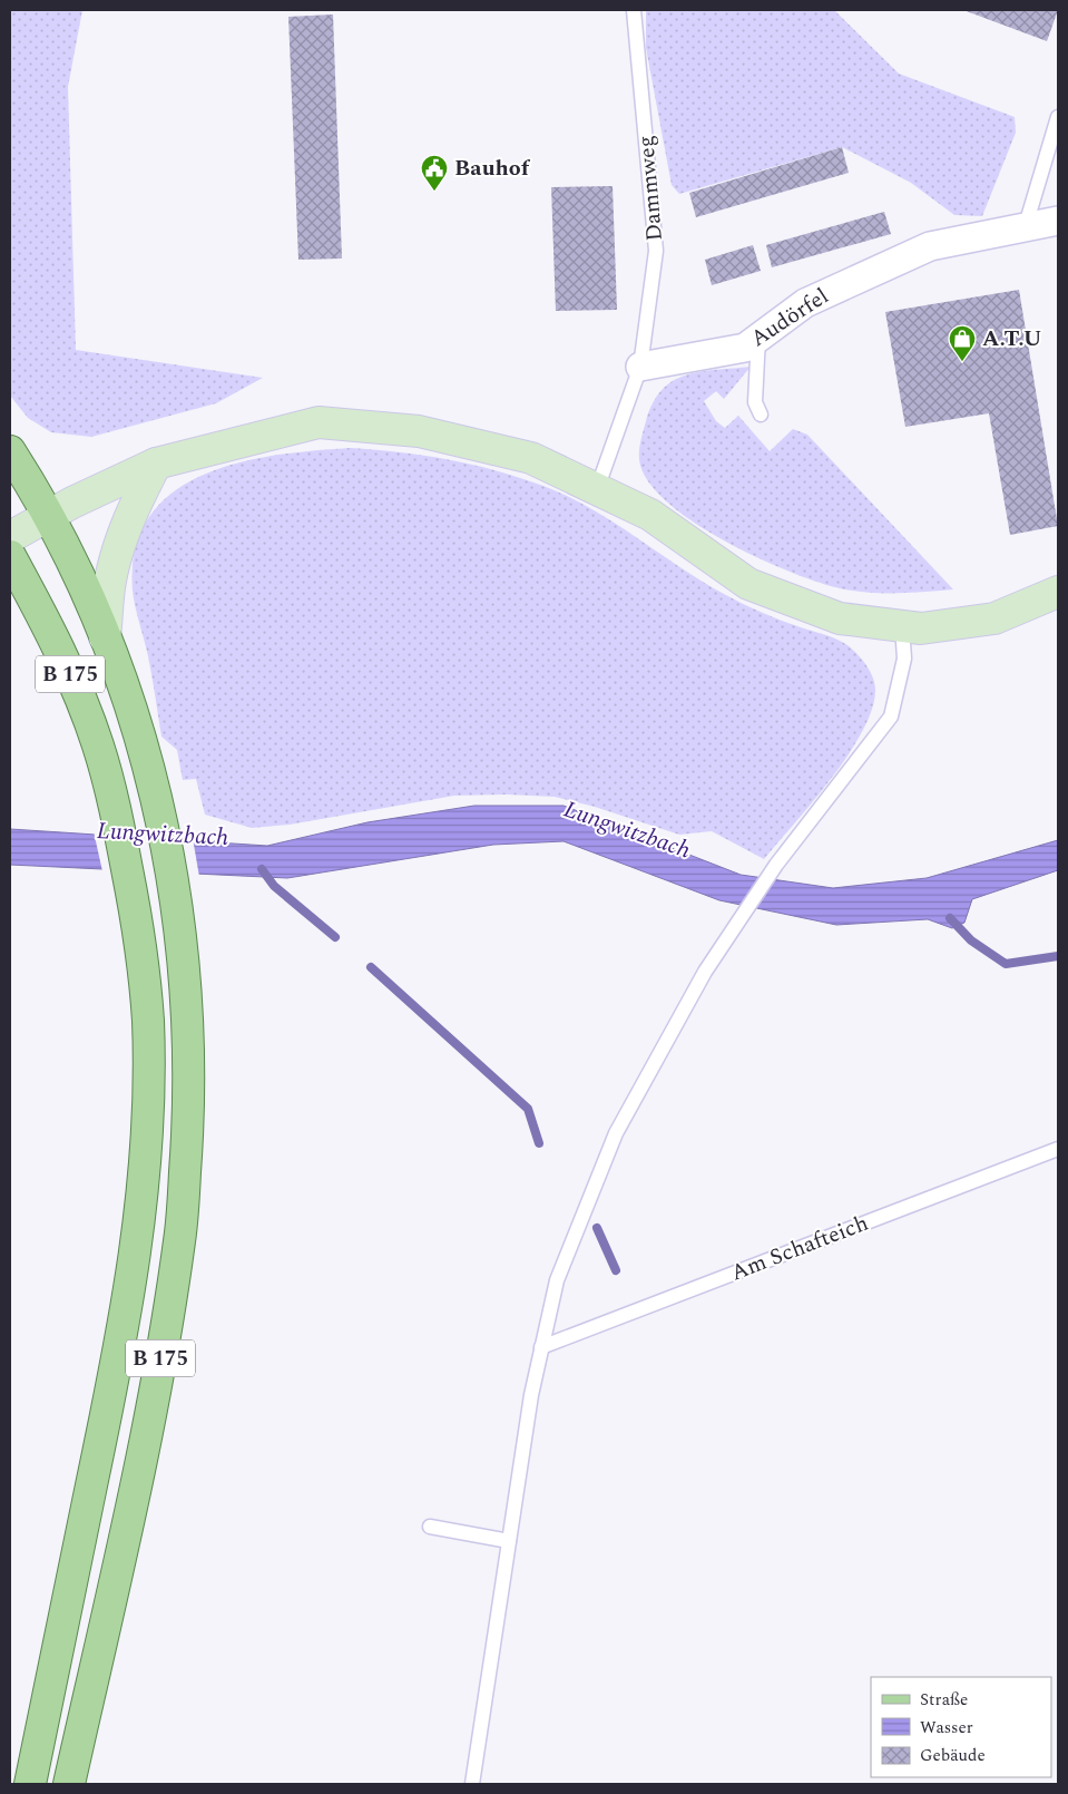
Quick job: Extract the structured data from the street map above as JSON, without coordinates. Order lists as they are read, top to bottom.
{
  "streets": {
    "main road": ["B 175"],
    "street": ["Audörfel"],
    "lane": ["Dammweg", "Am Schafteich"]
  },
  "crossings": [
    ["Dammweg", "Audörfel"]
  ],
  "water": ["Lungwitzbach"],
  "places": {
    "public building": ["Bauhof"],
    "shop": ["A.T.U"]
  },
  "legend": ["Straße", "Wasser", "Gebäude"]
}
